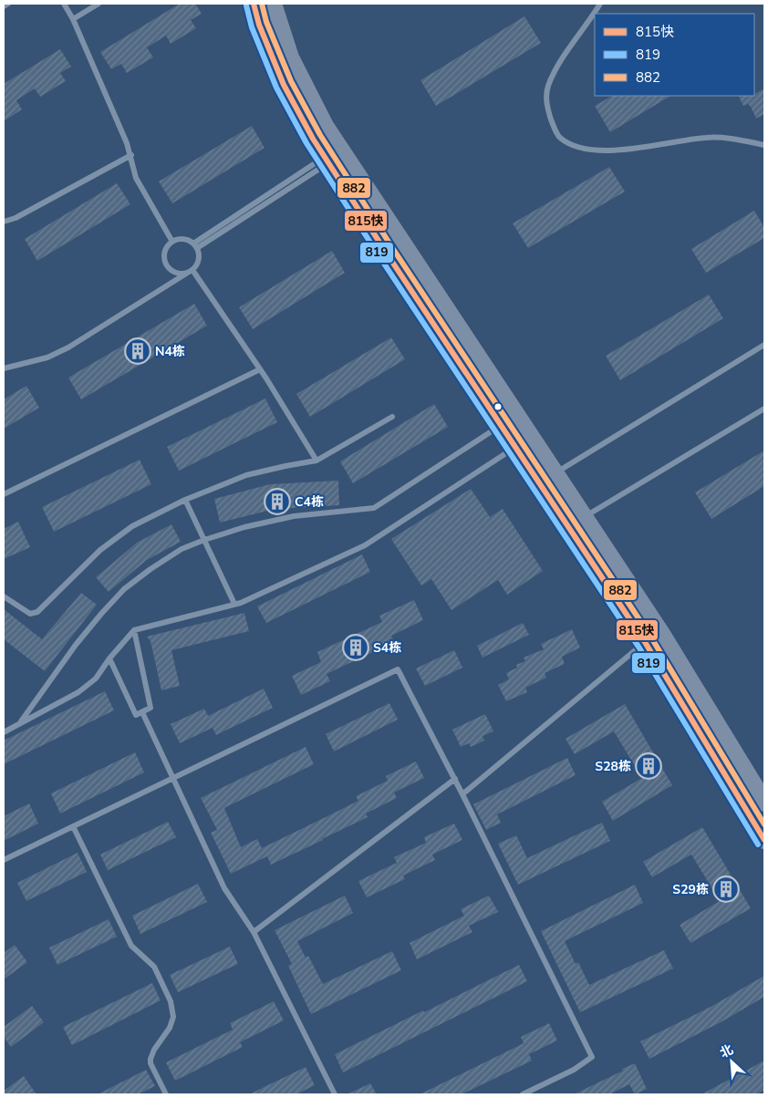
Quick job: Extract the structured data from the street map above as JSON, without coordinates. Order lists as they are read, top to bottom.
{
  "places": {
    "building": [
      "N4栋",
      "C4栋",
      "S4栋",
      "S28栋",
      "S29栋"
    ]
  },
  "lines": ["transit line 815快", "transit line 882", "transit line 819"],
  "legend": ["815快", "819", "882"],
  "north": "top left"
}
